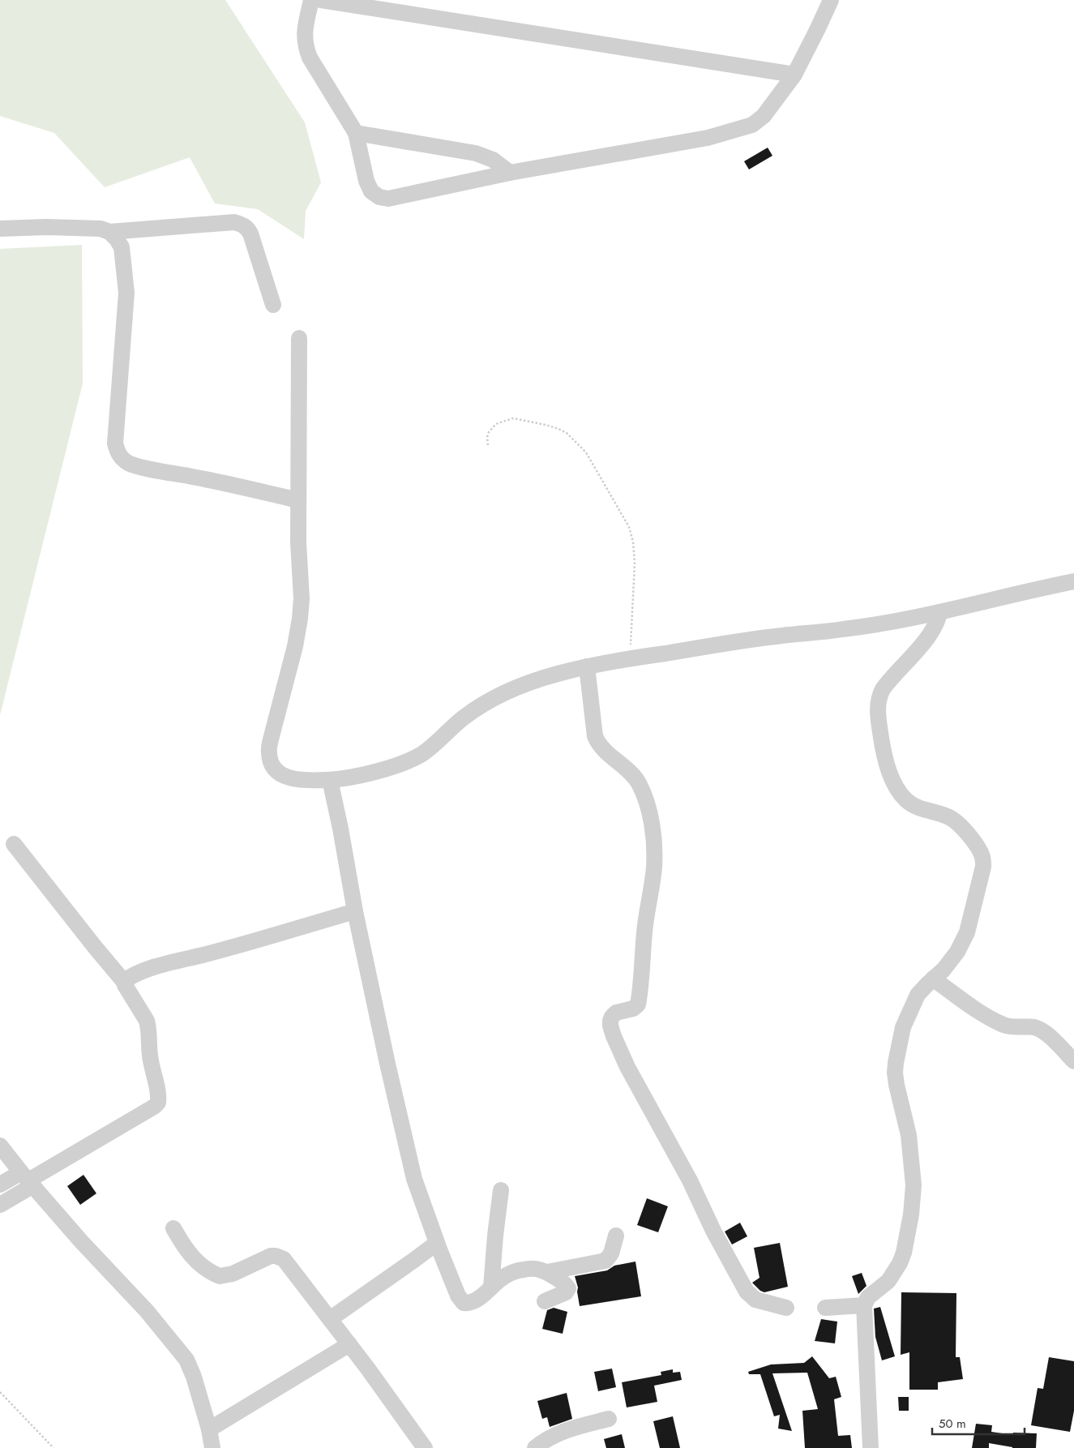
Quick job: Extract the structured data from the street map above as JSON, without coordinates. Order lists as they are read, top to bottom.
{
  "scale_bar": "50 m"
}
